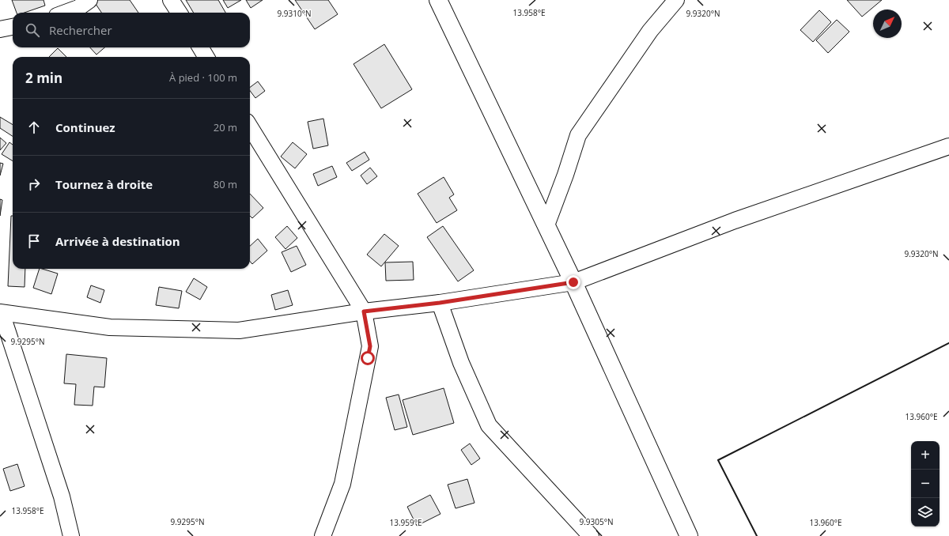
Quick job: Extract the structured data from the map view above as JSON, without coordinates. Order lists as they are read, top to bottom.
{
  "north": "top right",
  "page": {
    "search": "Rechercher",
    "heading": ["2 min", "À pied · 100 m"],
    "list": [
      ["Continuez", "20 m"],
      ["Tournez à droite", "80 m"],
      "Arrivée à destination"
    ],
    "map_buttons": ["+", "−"]
  },
  "coordinates": [
    "13.958°E",
    "9.9310°N",
    "9.9320°N",
    "9.9295°N",
    "13.960°E",
    "9.9305°N",
    "13.959°E"
  ]
}
